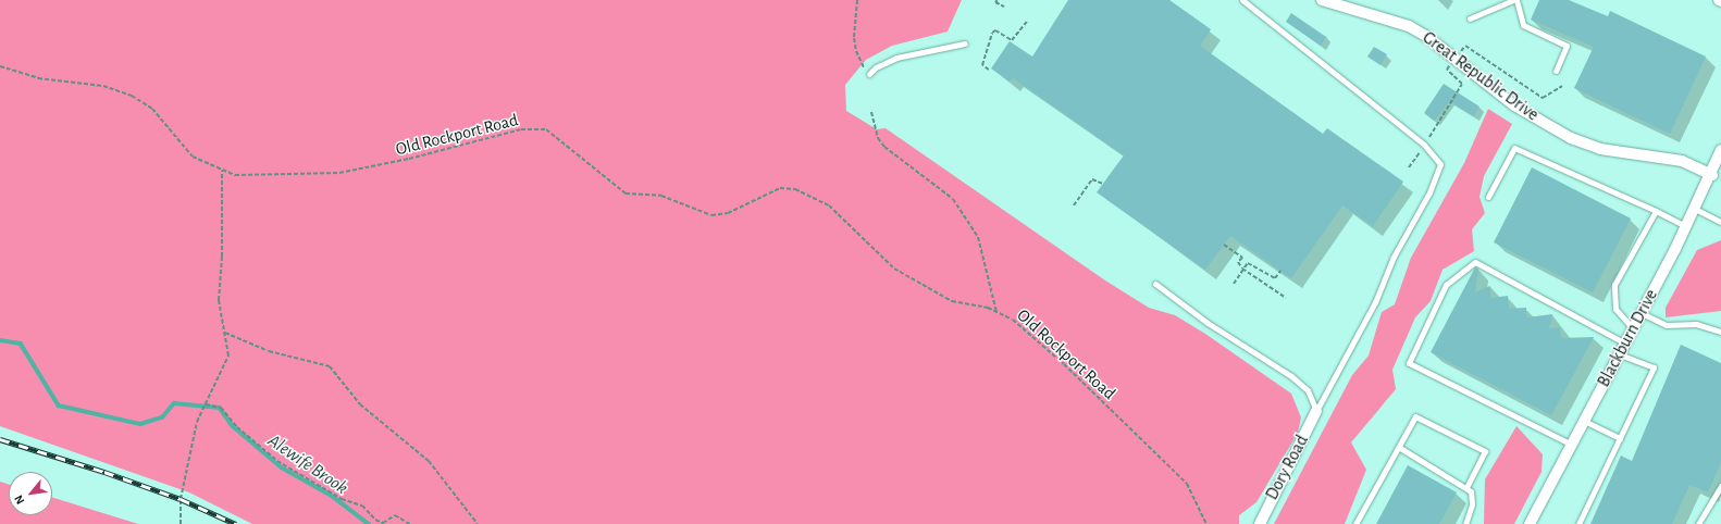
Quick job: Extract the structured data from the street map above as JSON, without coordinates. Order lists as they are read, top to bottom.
{
  "streets": {
    "street": ["Great Republic Drive", "Blackburn Drive", "Dory Road"],
    "path": ["Old Rockport Road"]
  },
  "crossings": [
    ["Great Republic Drive", "Blackburn Drive"]
  ],
  "water": ["Alewife Brook"],
  "north": "bottom left"
}
